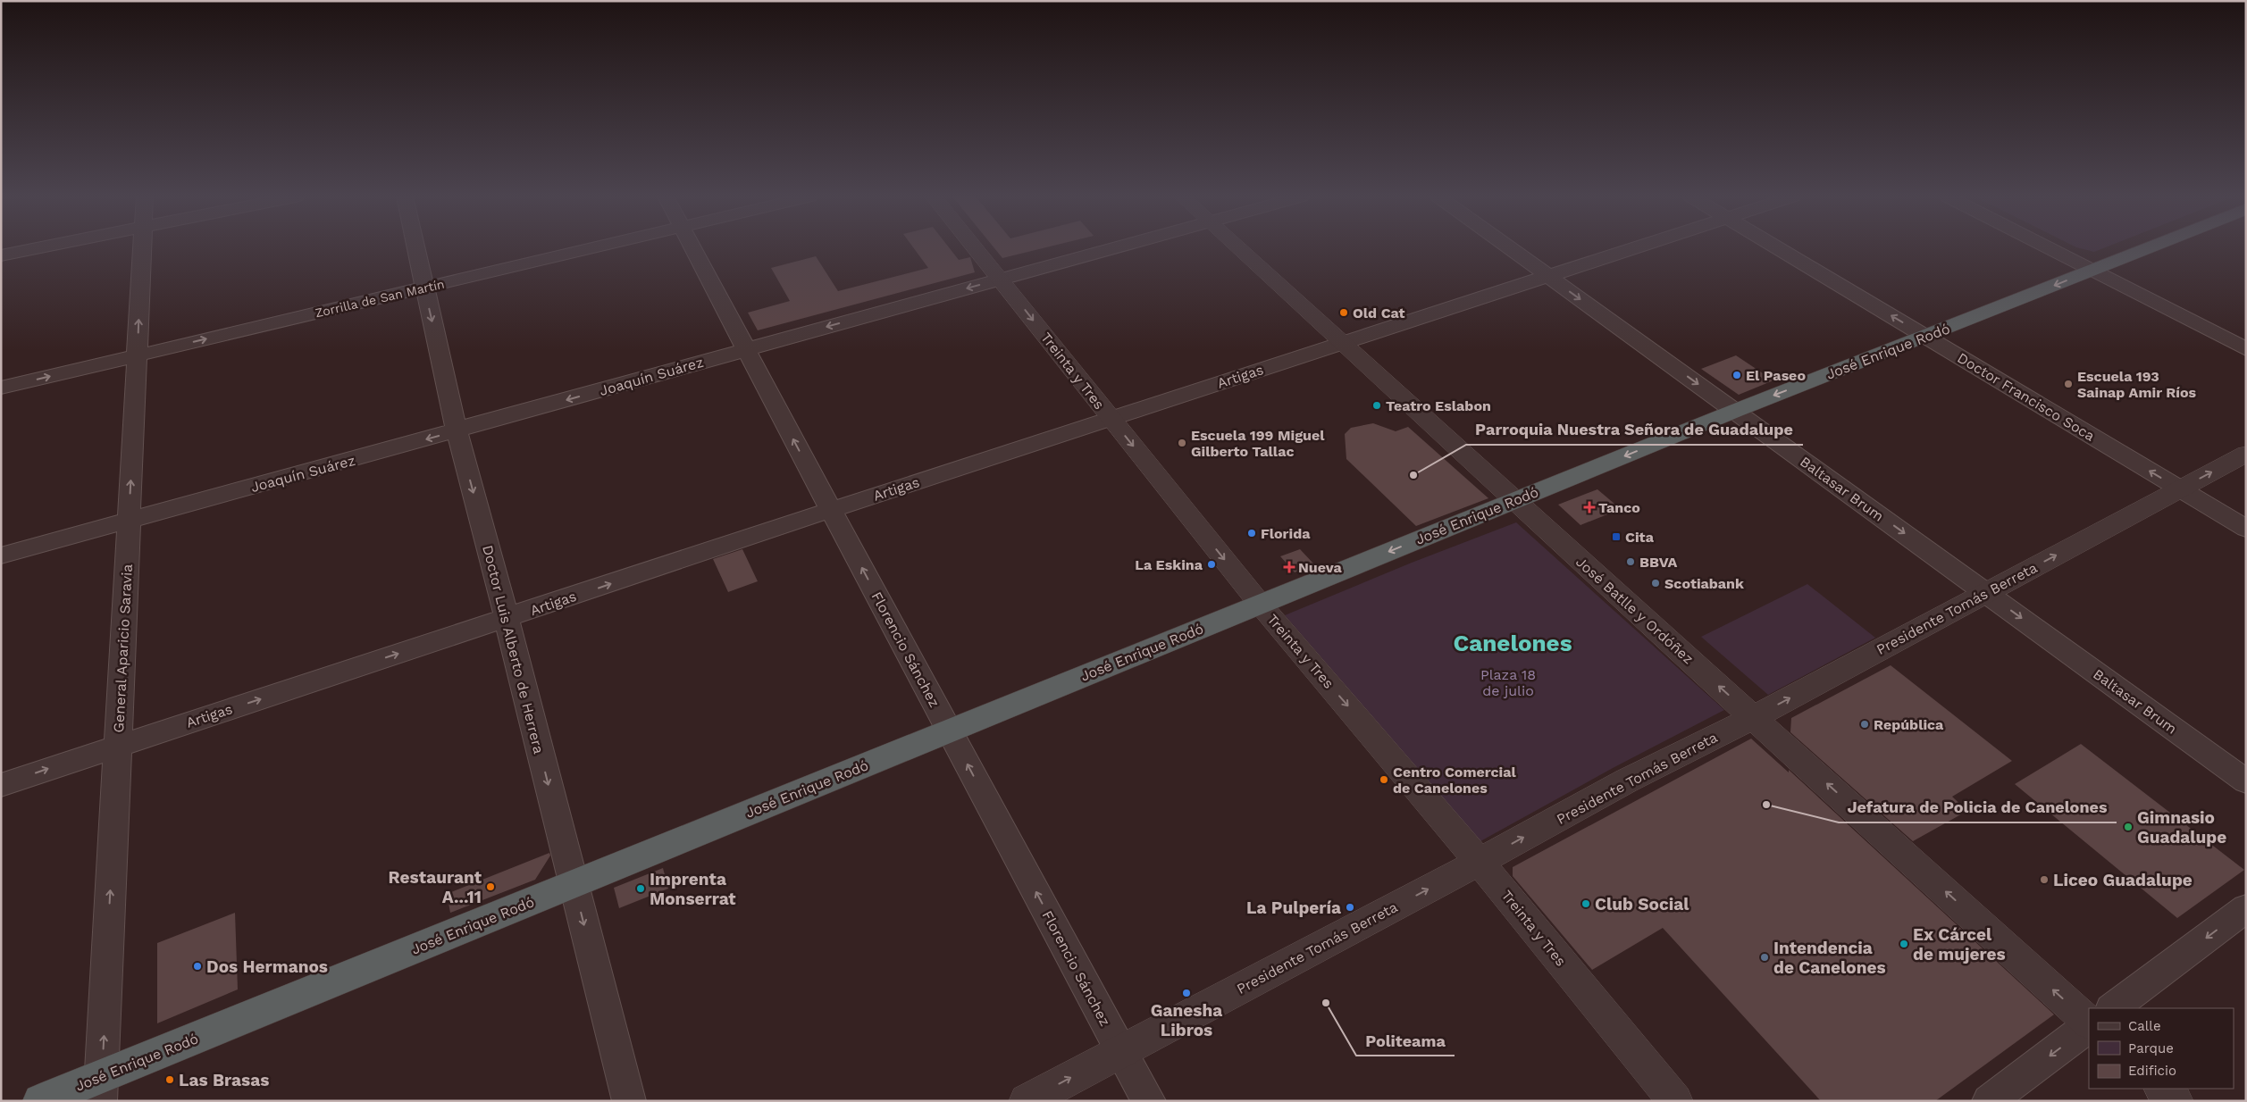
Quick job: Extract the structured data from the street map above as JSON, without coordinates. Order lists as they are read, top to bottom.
{
  "streets": {
    "highway": ["José Enrique Rodó"],
    "street": [
      "Zorrilla de San Martín",
      "Treinta y Tres",
      "Joaquín Suárez",
      "Artigas",
      "Doctor Francisco Soca",
      "Baltasar Brum",
      "Presidente Tomás Berreta",
      "José Batlle y Ordóñez",
      "General Aparicio Saravia",
      "Doctor Luis Alberto de Herrera",
      "Florencio Sánchez"
    ]
  },
  "crossings": [
    ["Zorrilla de San Martín", "General Aparicio Saravia"],
    ["Zorrilla de San Martín", "Doctor Luis Alberto de Herrera"],
    ["José Enrique Rodó", "Treinta y Tres"],
    ["José Enrique Rodó", "Doctor Francisco Soca"],
    ["José Enrique Rodó", "Baltasar Brum"],
    ["José Enrique Rodó", "José Batlle y Ordóñez"],
    ["José Enrique Rodó", "General Aparicio Saravia"],
    ["José Enrique Rodó", "Doctor Luis Alberto de Herrera"],
    ["José Enrique Rodó", "Florencio Sánchez"],
    ["Treinta y Tres", "Joaquín Suárez"],
    ["Treinta y Tres", "Artigas"],
    ["Treinta y Tres", "Presidente Tomás Berreta"],
    ["Joaquín Suárez", "General Aparicio Saravia"],
    ["Joaquín Suárez", "Doctor Luis Alberto de Herrera"],
    ["Joaquín Suárez", "Florencio Sánchez"],
    ["Artigas", "Baltasar Brum"],
    ["Artigas", "José Batlle y Ordóñez"],
    ["Artigas", "General Aparicio Saravia"],
    ["Artigas", "Doctor Luis Alberto de Herrera"],
    ["Artigas", "Florencio Sánchez"],
    ["Doctor Francisco Soca", "Presidente Tomás Berreta"],
    ["Baltasar Brum", "Presidente Tomás Berreta"],
    ["Presidente Tomás Berreta", "José Batlle y Ordóñez"],
    ["Presidente Tomás Berreta", "Florencio Sánchez"]
  ],
  "one_way": [
    "Zorrilla de San Martín",
    "José Enrique Rodó",
    "Treinta y Tres",
    "Joaquín Suárez",
    "Artigas",
    "Baltasar Brum",
    "Presidente Tomás Berreta",
    "José Batlle y Ordóñez",
    "General Aparicio Saravia",
    "Doctor Luis Alberto de Herrera",
    "Florencio Sánchez"
  ],
  "districts": ["Canelones"],
  "parks": ["Plaza 18 de julio"],
  "places": {
    "other": [
      "Old Cat",
      "El Paseo",
      "Escuela 193 Sainap Amir Ríos",
      "Teatro Eslabon",
      "Escuela 199 Miguel Gilberto Tallac",
      "Parroquia Nuestra Señora de Guadalupe",
      "Florida",
      "BBVA",
      "La Eskina",
      "Scotiabank",
      "República",
      "Centro Comercial de Canelones",
      "Jefatura de Policia de Canelones",
      "Gimnasio Guadalupe",
      "Liceo Guadalupe",
      "Restaurant A...11",
      "Imprenta Monserrat",
      "Club Social",
      "La Pulpería",
      "Ex Cárcel de mujeres",
      "Intendencia de Canelones",
      "Dos Hermanos",
      "Ganesha Libros",
      "Politeama",
      "Las Brasas"
    ],
    "health": ["Tanco", "Nueva"],
    "transit": ["Cita"]
  },
  "legend": ["Calle", "Parque", "Edificio"]
}
